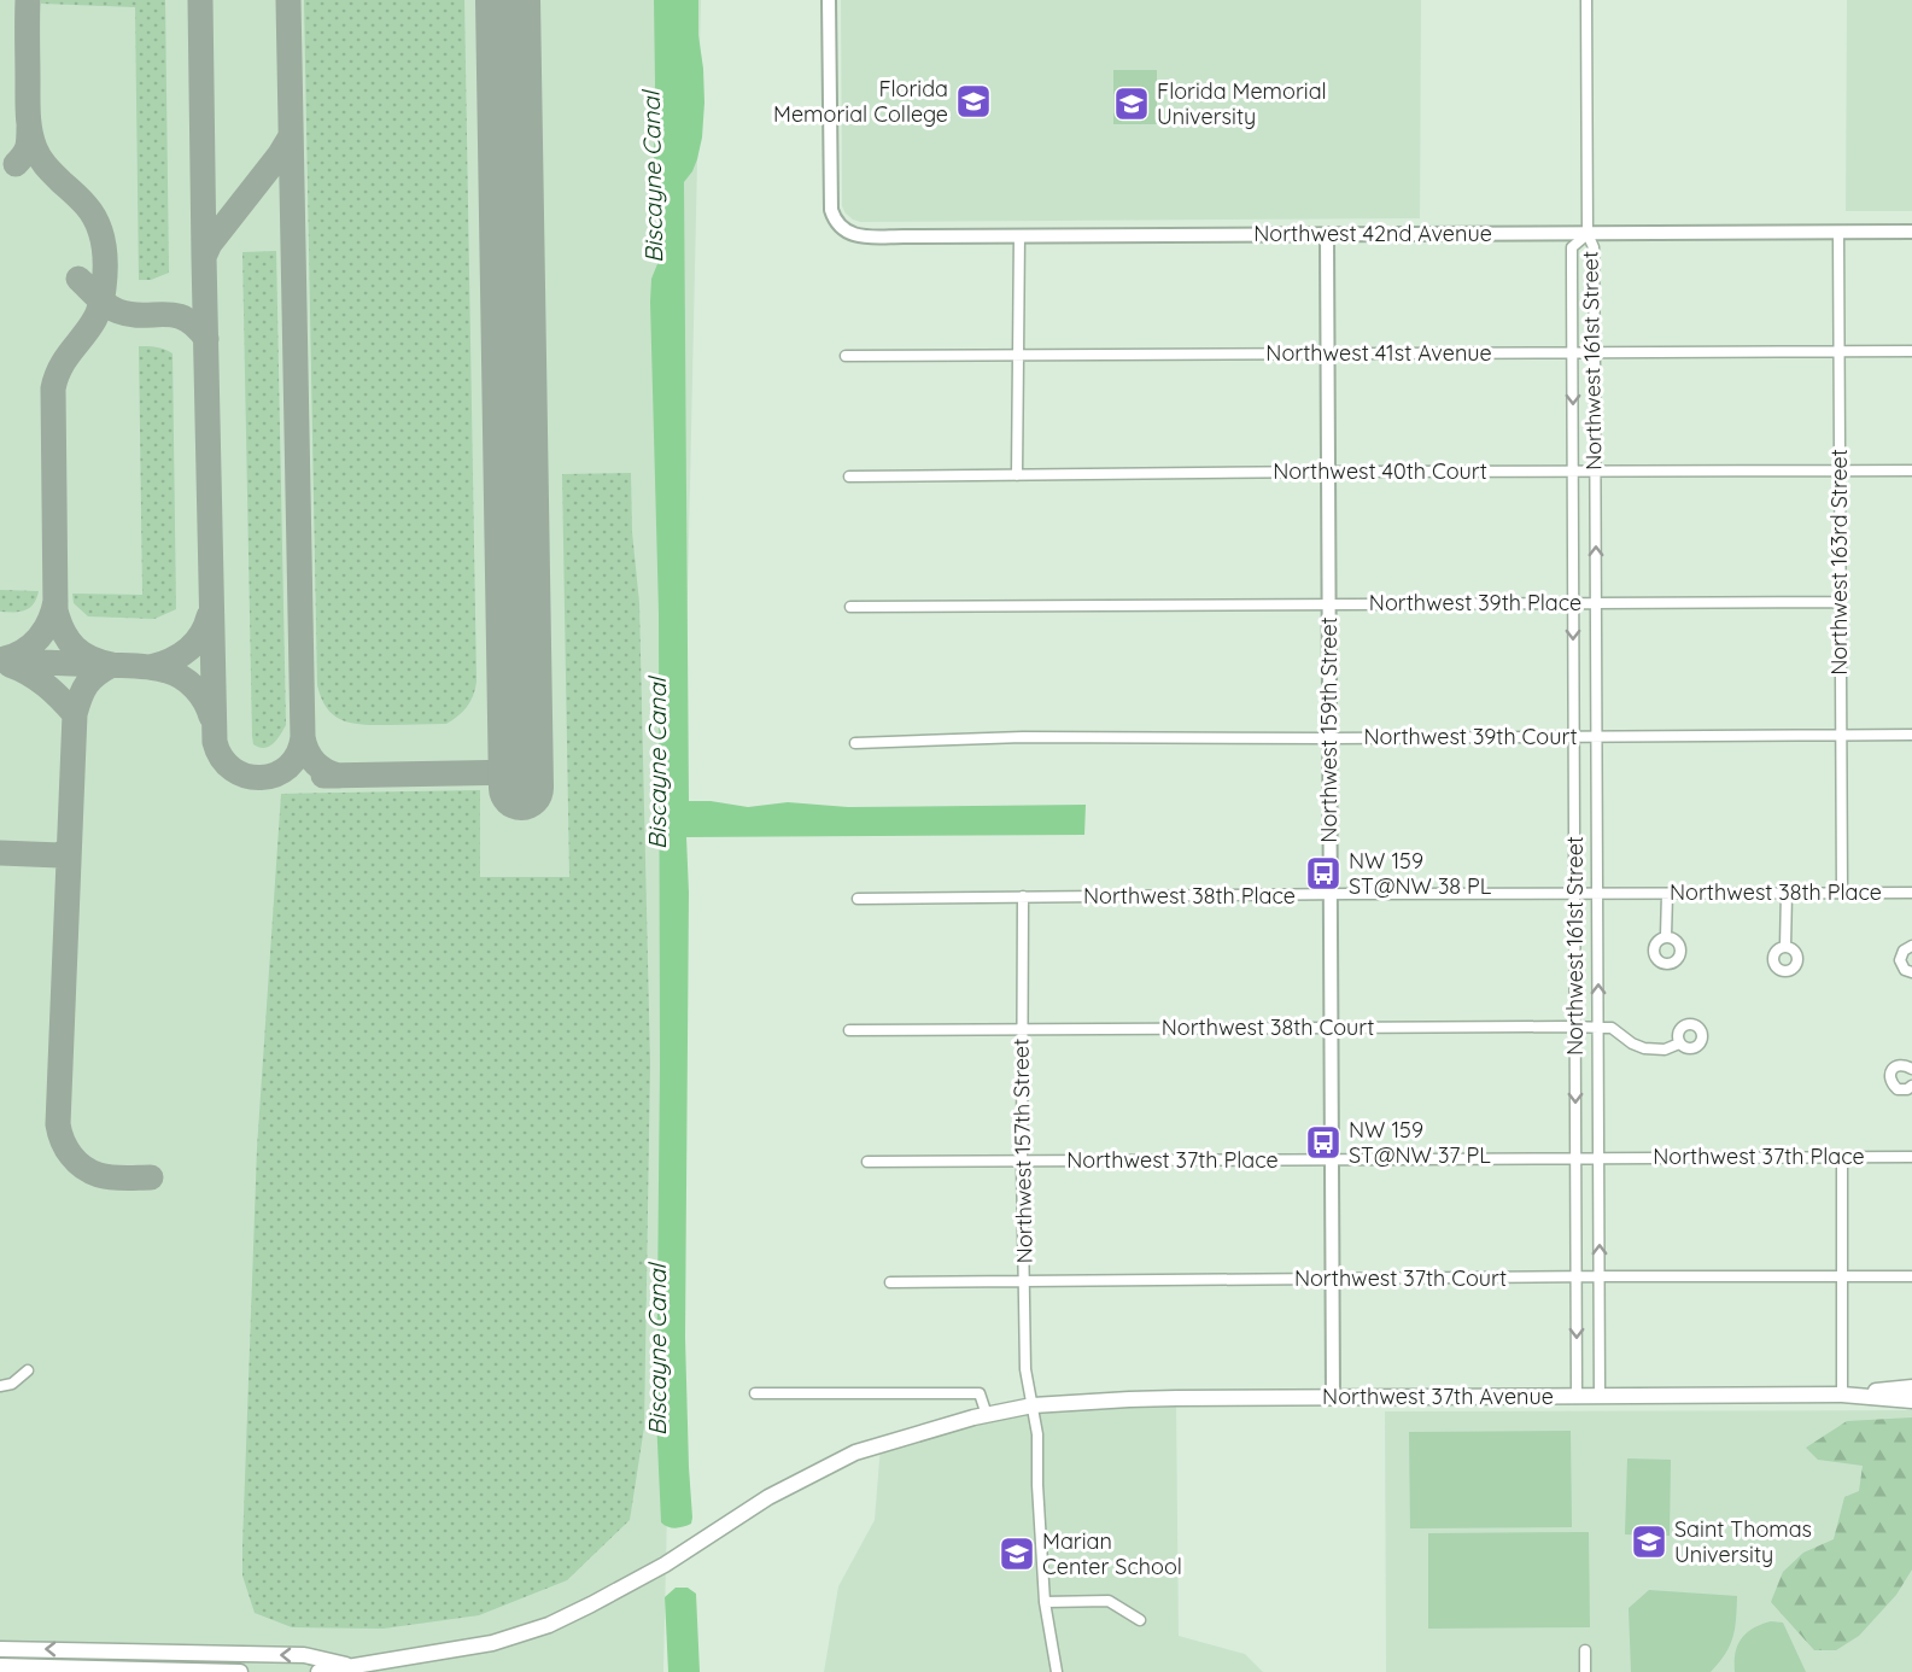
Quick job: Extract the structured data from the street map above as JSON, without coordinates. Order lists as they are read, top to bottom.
{
  "streets": {
    "main road": ["Northwest 37th Avenue"],
    "street": [
      "Northwest 42nd Avenue",
      "Northwest 41st Avenue",
      "Northwest 161st Street",
      "Northwest 40th Court",
      "Northwest 163rd Street",
      "Northwest 39th Place",
      "Northwest 159th Street",
      "Northwest 39th Court",
      "Northwest 38th Place",
      "Northwest 38th Court",
      "Northwest 157th Street",
      "Northwest 37th Place",
      "Northwest 37th Court"
    ]
  },
  "crossings": [
    ["Northwest 42nd Avenue", "Northwest 161st Street"],
    ["Northwest 42nd Avenue", "Northwest 163rd Street"],
    ["Northwest 42nd Avenue", "Northwest 159th Street"],
    ["Northwest 41st Avenue", "Northwest 161st Street"],
    ["Northwest 41st Avenue", "Northwest 163rd Street"],
    ["Northwest 41st Avenue", "Northwest 159th Street"],
    ["Northwest 161st Street", "Northwest 40th Court"],
    ["Northwest 161st Street", "Northwest 39th Place"],
    ["Northwest 161st Street", "Northwest 39th Court"],
    ["Northwest 161st Street", "Northwest 38th Place"],
    ["Northwest 161st Street", "Northwest 38th Court"],
    ["Northwest 161st Street", "Northwest 37th Place"],
    ["Northwest 161st Street", "Northwest 37th Court"],
    ["Northwest 161st Street", "Northwest 37th Avenue"],
    ["Northwest 40th Court", "Northwest 163rd Street"],
    ["Northwest 40th Court", "Northwest 159th Street"],
    ["Northwest 163rd Street", "Northwest 39th Place"],
    ["Northwest 163rd Street", "Northwest 39th Court"],
    ["Northwest 163rd Street", "Northwest 38th Place"],
    ["Northwest 39th Place", "Northwest 159th Street"],
    ["Northwest 159th Street", "Northwest 39th Court"],
    ["Northwest 159th Street", "Northwest 38th Place"],
    ["Northwest 159th Street", "Northwest 38th Court"],
    ["Northwest 159th Street", "Northwest 37th Place"],
    ["Northwest 159th Street", "Northwest 37th Court"],
    ["Northwest 159th Street", "Northwest 37th Avenue"],
    ["Northwest 38th Place", "Northwest 157th Street"],
    ["Northwest 38th Court", "Northwest 157th Street"],
    ["Northwest 157th Street", "Northwest 37th Place"],
    ["Northwest 157th Street", "Northwest 37th Court"],
    ["Northwest 157th Street", "Northwest 37th Avenue"]
  ],
  "water": ["Biscayne Canal"],
  "places": {
    "school or university": [
      "Florida Memorial College",
      "Florida Memorial University",
      "Saint Thomas University",
      "Marian Center School"
    ],
    "bus stop": ["NW 159 ST@NW 38 PL", "NW 159 ST@NW 37 PL"]
  }
}
